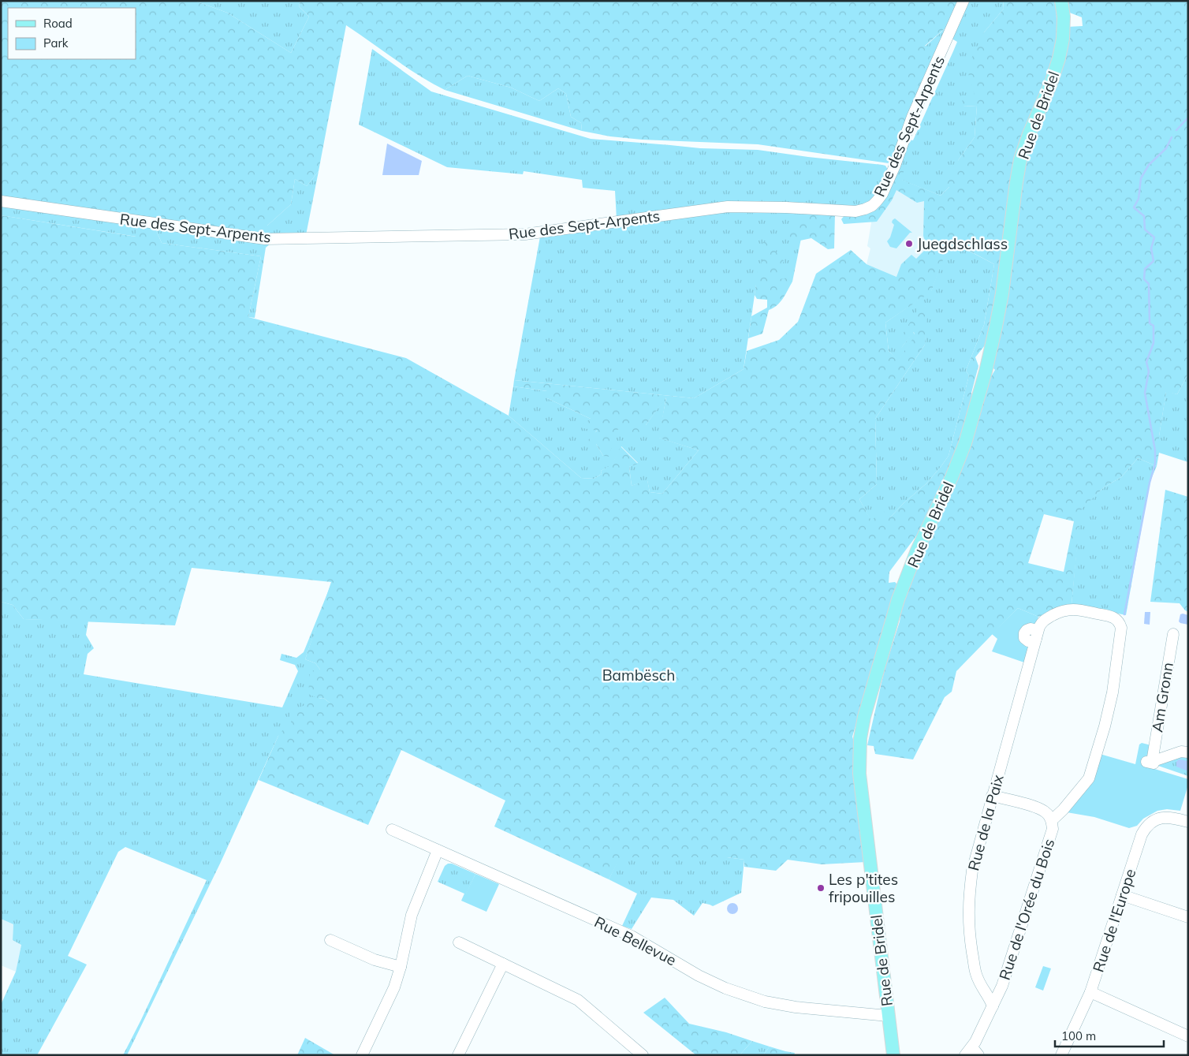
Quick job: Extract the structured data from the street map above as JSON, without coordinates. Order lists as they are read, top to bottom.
{
  "streets": {
    "main road": ["Rue de Bridel"],
    "street": [
      "Rue des Sept-Arpents",
      "Am Gronn",
      "Rue de la Paix",
      "Rue de l'Orée du Bois",
      "Rue de l'Europe",
      "Rue Bellevue"
    ]
  },
  "crossings": [
    ["Rue de Bridel", "Rue Bellevue"],
    ["Rue de la Paix", "Rue de l'Orée du Bois"]
  ],
  "parks": ["Bambësch"],
  "places": ["Juegdschlass", "Les p'tites fripouilles"],
  "legend": ["Road", "Park"],
  "scale_bar": "100 m"
}
